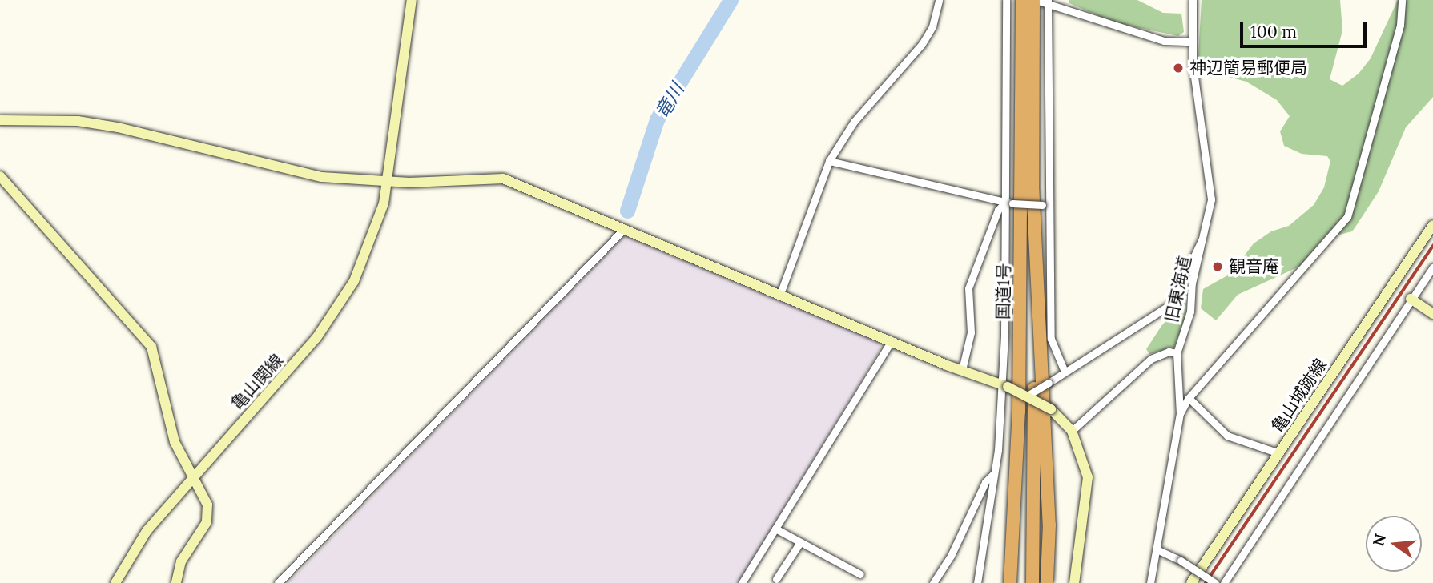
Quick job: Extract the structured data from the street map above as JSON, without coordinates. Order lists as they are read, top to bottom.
{
  "streets": {
    "highway": ["国道1号"],
    "street": ["旧東海道", "亀山関線", "亀山城跡線"]
  },
  "water": ["竜川"],
  "places": ["神辺簡易郵便局", "観音庵"],
  "scale_bar": "100 m",
  "north": "left"
}
